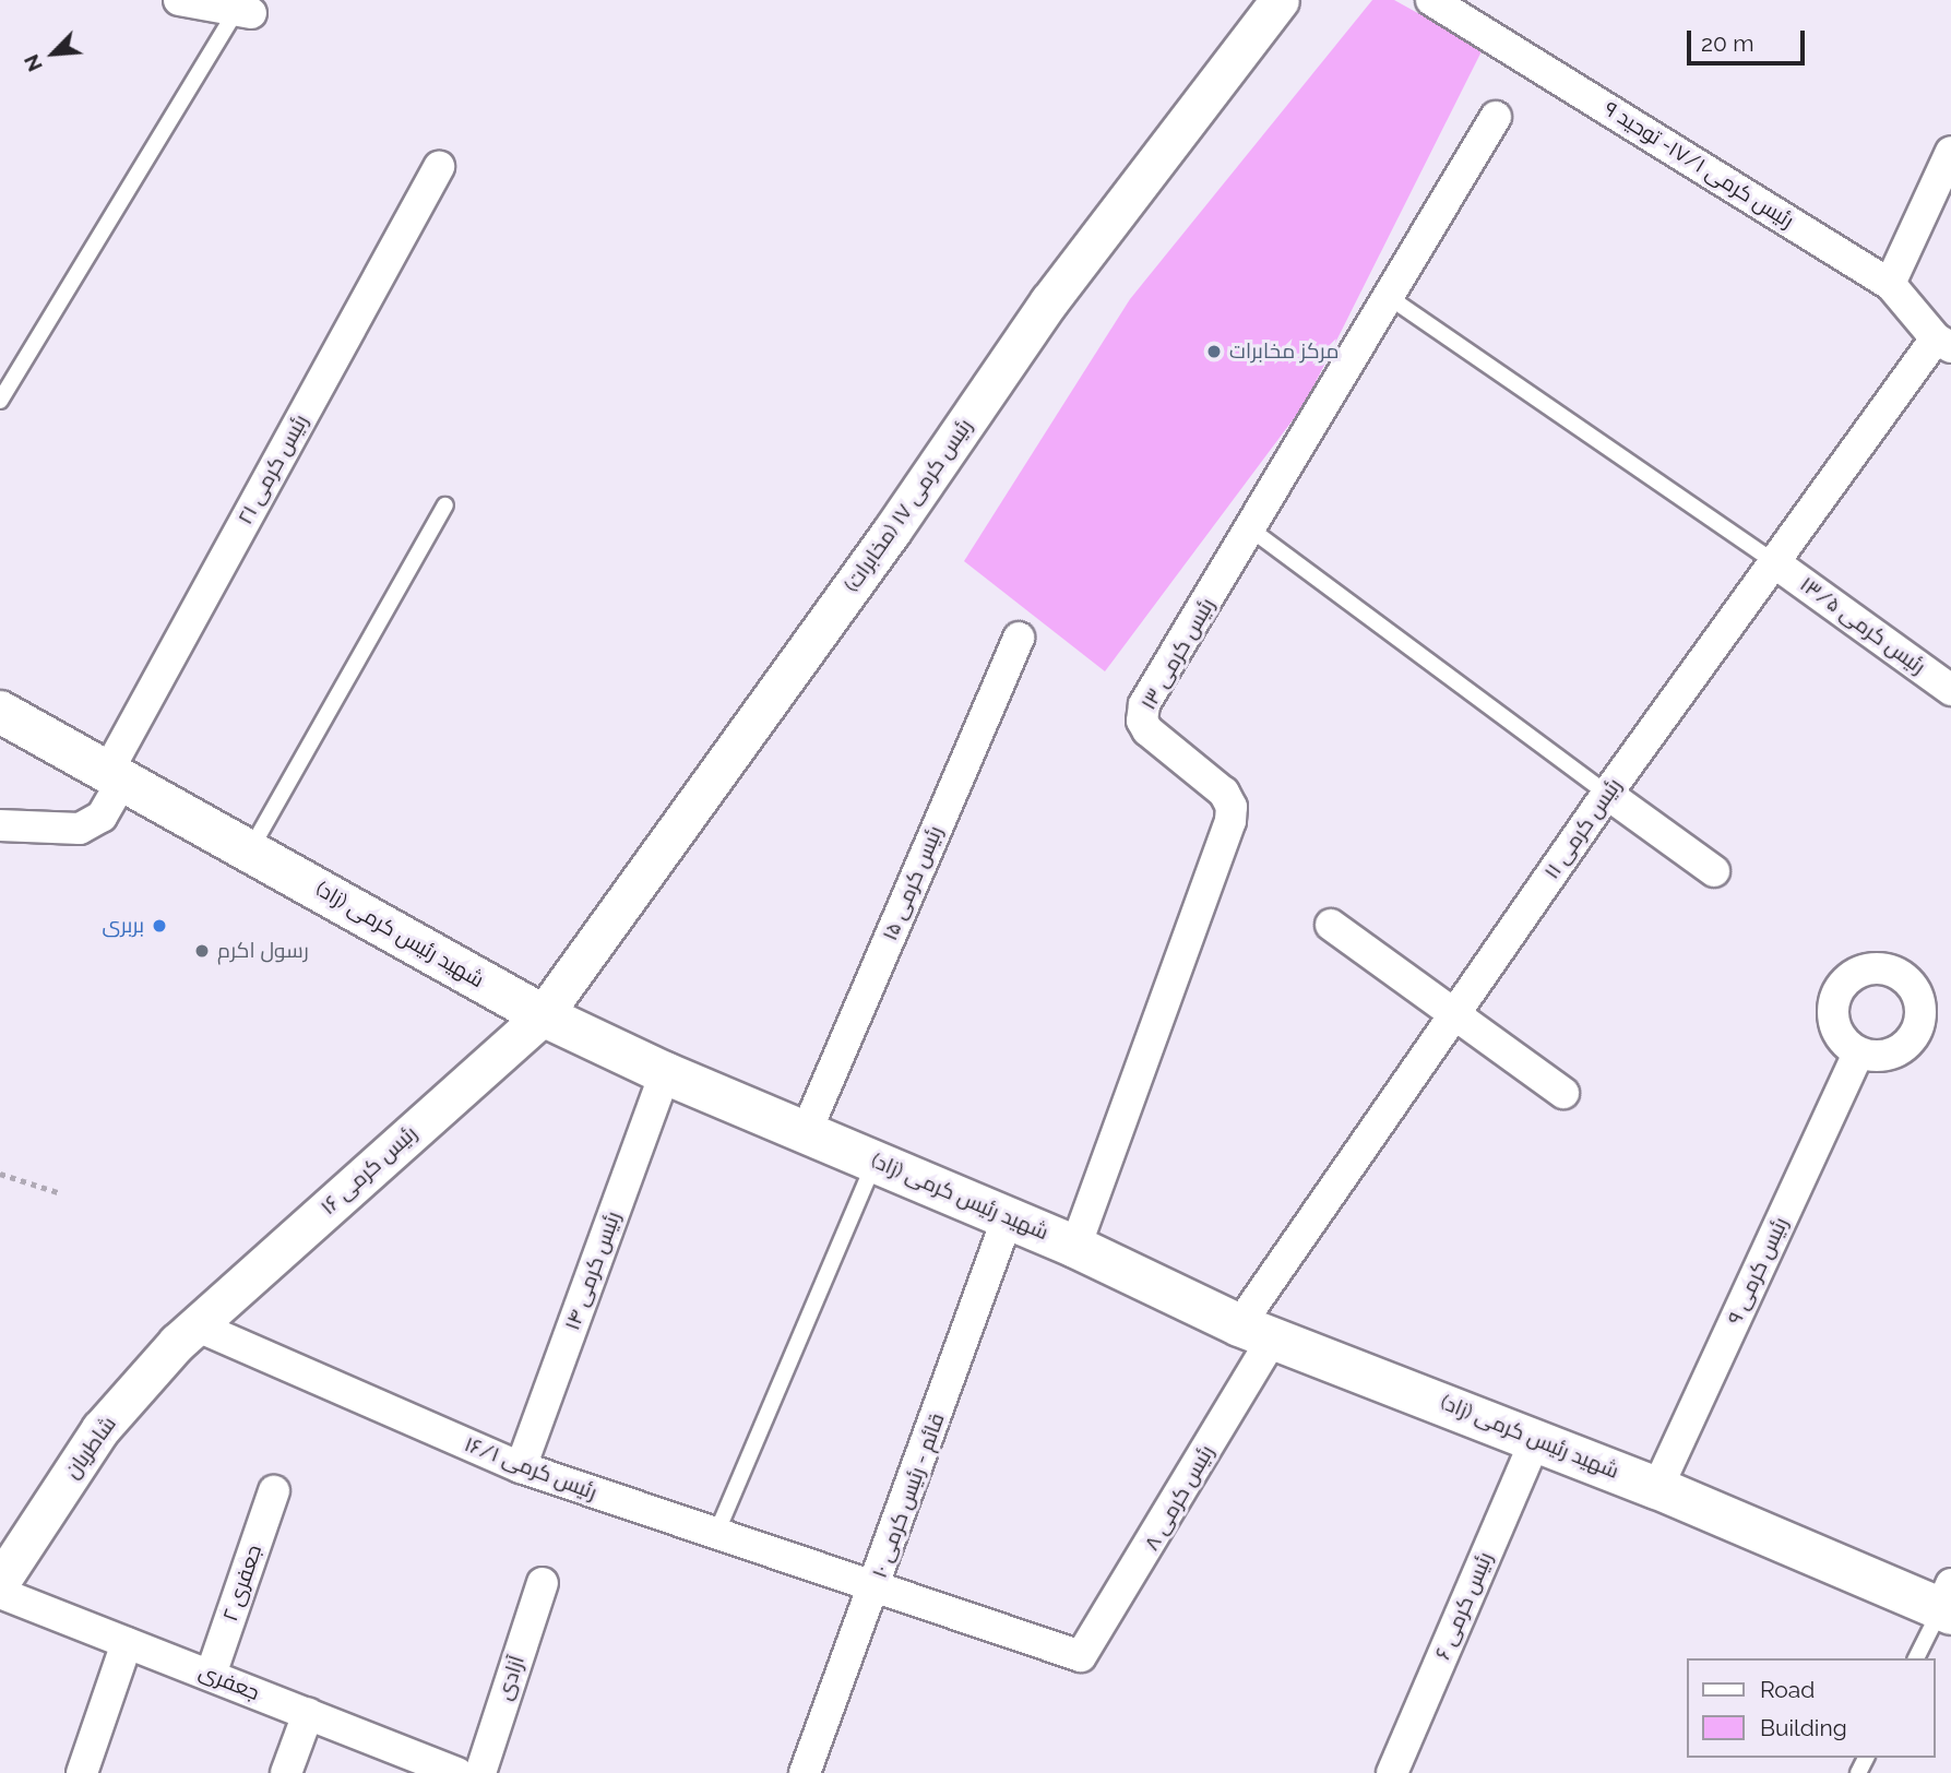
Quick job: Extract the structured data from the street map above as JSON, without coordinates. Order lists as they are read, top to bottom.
{
  "streets": {
    "main road": ["شهید رئیس کرمی (زاد)"],
    "street": [
      "رئیس کرمی ۱۷/۱- توحید ۹",
      "رئیس کرمی ۲۱",
      "رئیس کرمی ۱۷ (مخابرات)",
      "رئیس کرمی ۱۳/۵",
      "رئیس کرمی ۱۳",
      "رئیس کرمی ۱۱",
      "رئیس کرمی ۱۵",
      "رئیس کرمی ۱۶",
      "رئیس کرمی ۱۴",
      "رئیس کرمی ۹",
      "شاطریان",
      "رئیس کرمی ۱۶/۱",
      "قائم - رئیس کرمی ۱۰",
      "رئیس کرمی ۸",
      "جعفری ۲",
      "رئیس کرمی ۶",
      "آزادی",
      "جعفری"
    ]
  },
  "crossings": [
    ["رئیس کرمی ۱۷/۱- توحید ۹", "رئیس کرمی ۱۱"],
    ["رئیس کرمی ۲۱", "شهید رئیس کرمی (زاد)"],
    ["رئیس کرمی ۱۷ (مخابرات)", "شهید رئیس کرمی (زاد)"],
    ["رئیس کرمی ۱۷ (مخابرات)", "رئیس کرمی ۱۶"],
    ["رئیس کرمی ۱۳/۵", "رئیس کرمی ۱۱"],
    ["رئیس کرمی ۱۳", "شهید رئیس کرمی (زاد)"],
    ["رئیس کرمی ۱۱", "شهید رئیس کرمی (زاد)"],
    ["رئیس کرمی ۱۱", "رئیس کرمی ۸"],
    ["رئیس کرمی ۱۵", "شهید رئیس کرمی (زاد)"],
    ["شهید رئیس کرمی (زاد)", "رئیس کرمی ۱۶"],
    ["شهید رئیس کرمی (زاد)", "رئیس کرمی ۱۴"],
    ["شهید رئیس کرمی (زاد)", "رئیس کرمی ۹"],
    ["شهید رئیس کرمی (زاد)", "قائم - رئیس کرمی ۱۰"],
    ["شهید رئیس کرمی (زاد)", "رئیس کرمی ۸"],
    ["شهید رئیس کرمی (زاد)", "رئیس کرمی ۶"],
    ["رئیس کرمی ۱۶", "شاطریان"],
    ["رئیس کرمی ۱۶", "رئیس کرمی ۱۶/۱"],
    ["رئیس کرمی ۱۴", "رئیس کرمی ۱۶/۱"],
    ["شاطریان", "رئیس کرمی ۱۶/۱"],
    ["رئیس کرمی ۱۶/۱", "قائم - رئیس کرمی ۱۰"],
    ["رئیس کرمی ۱۶/۱", "رئیس کرمی ۸"],
    ["جعفری ۲", "جعفری"]
  ],
  "places": ["مرکز مخابرات", "بربری", "رسول اکرم"],
  "legend": ["Road", "Building"],
  "scale_bar": "20 m",
  "north": "bottom left"
}
